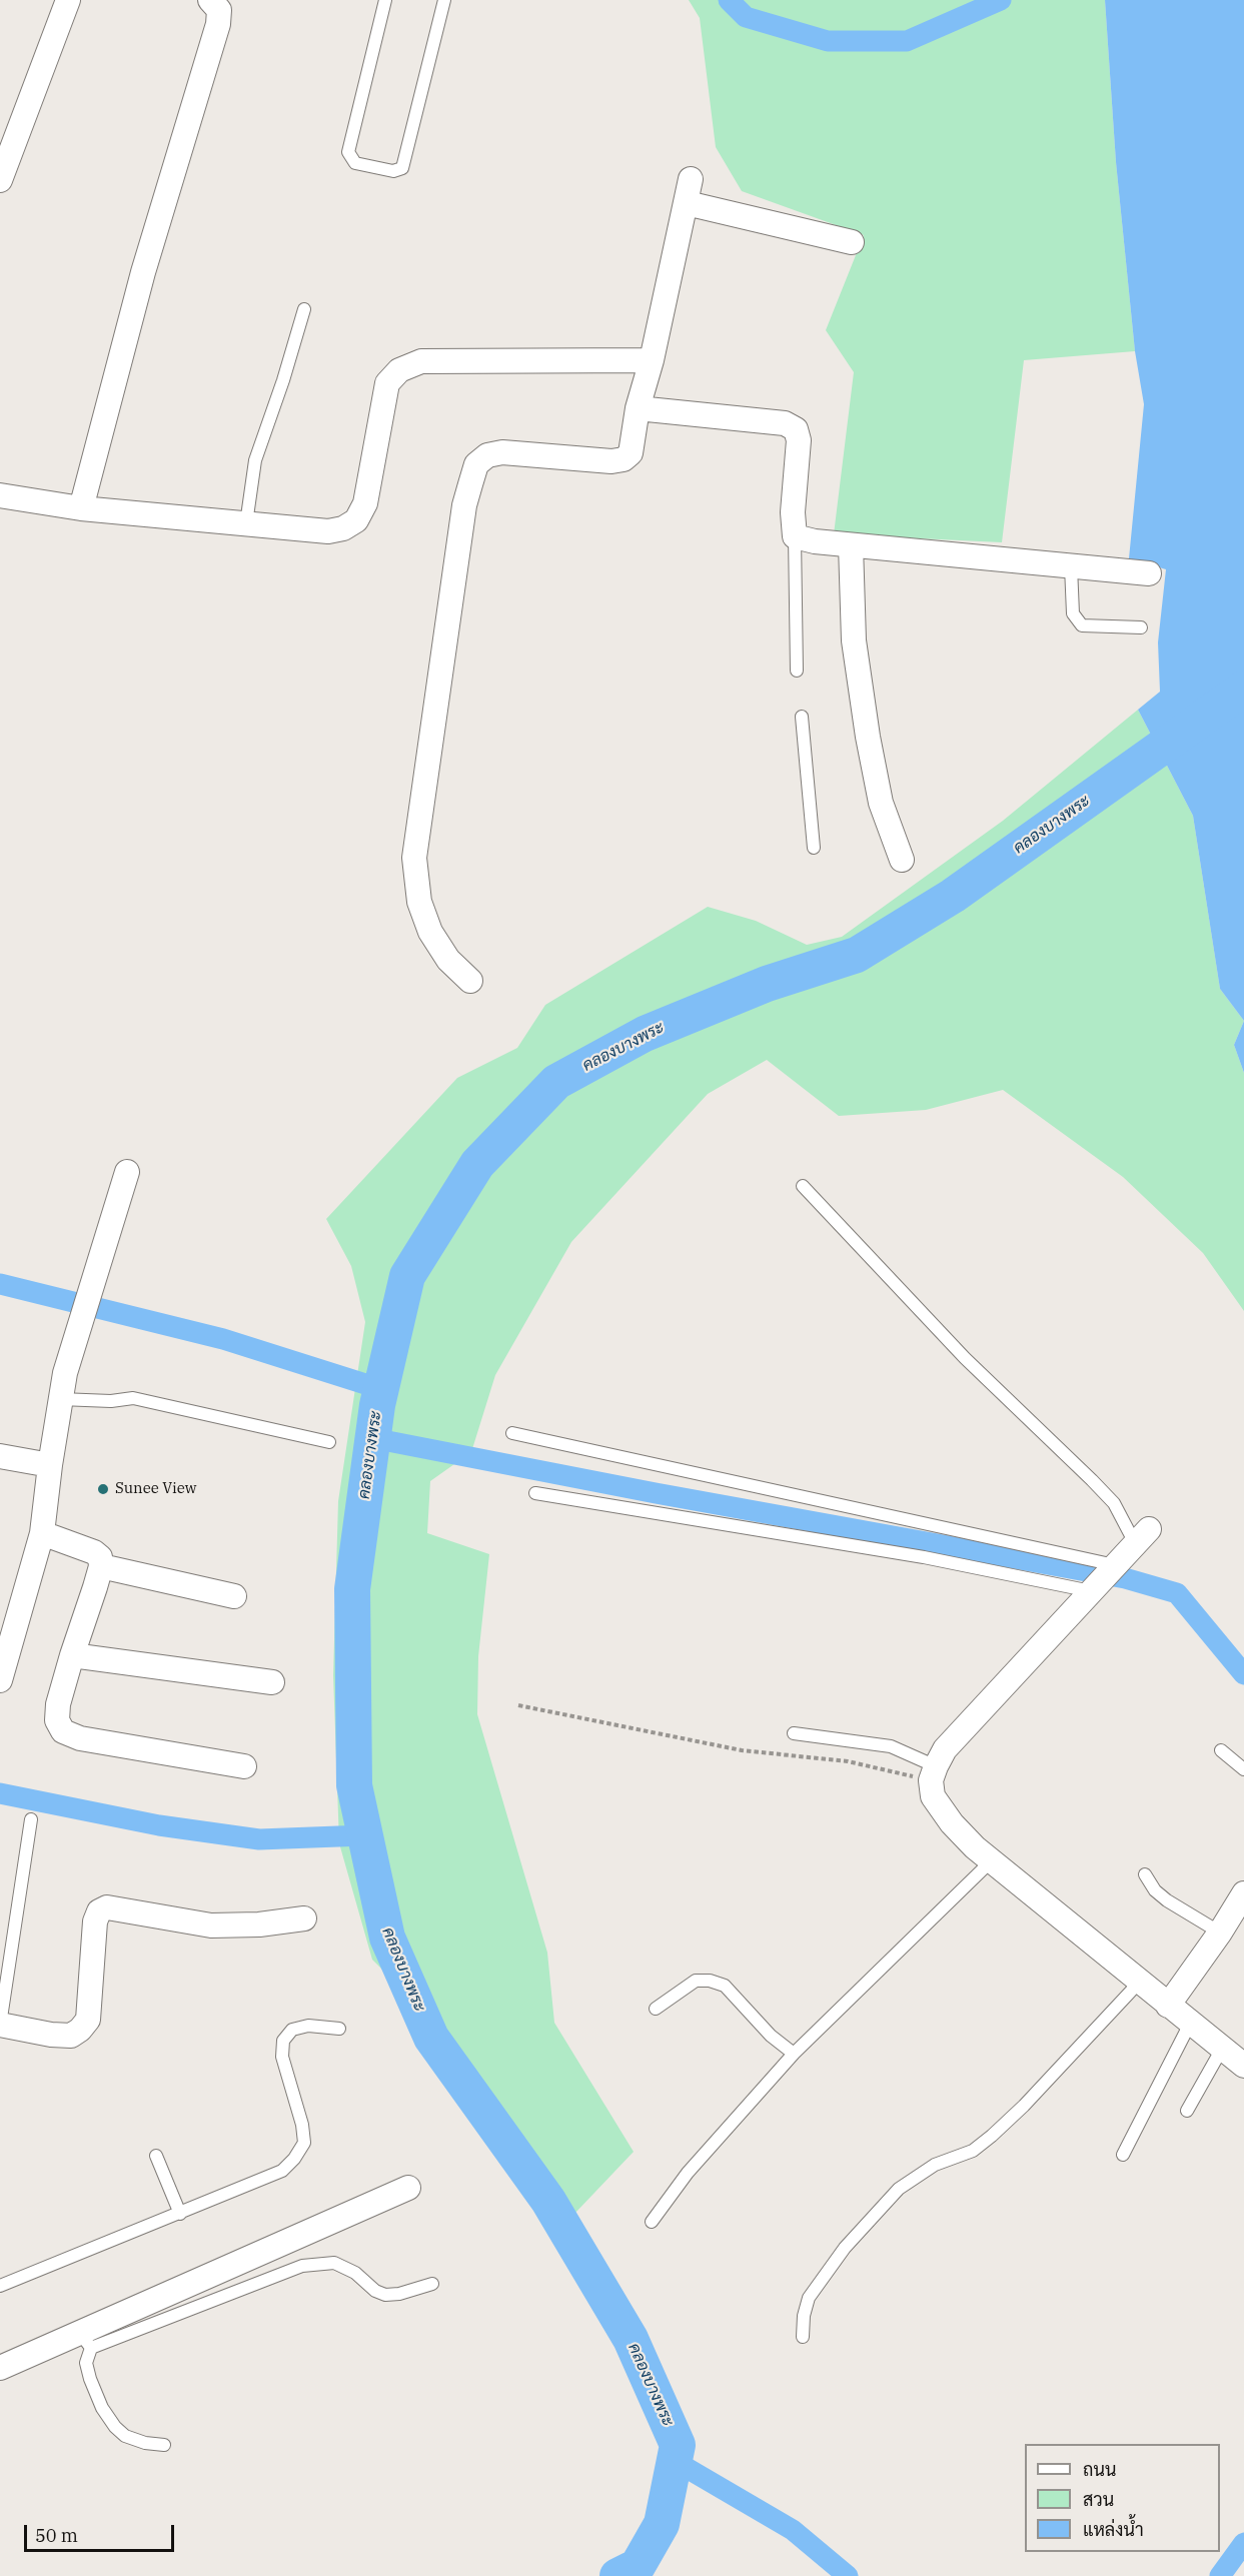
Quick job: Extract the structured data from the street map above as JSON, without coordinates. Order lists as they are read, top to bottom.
{
  "water": ["คลองบางพระ"],
  "places": ["Sunee View"],
  "legend": ["ถนน", "สวน", "แหล่งน้ำ"],
  "scale_bar": "50 m"
}
